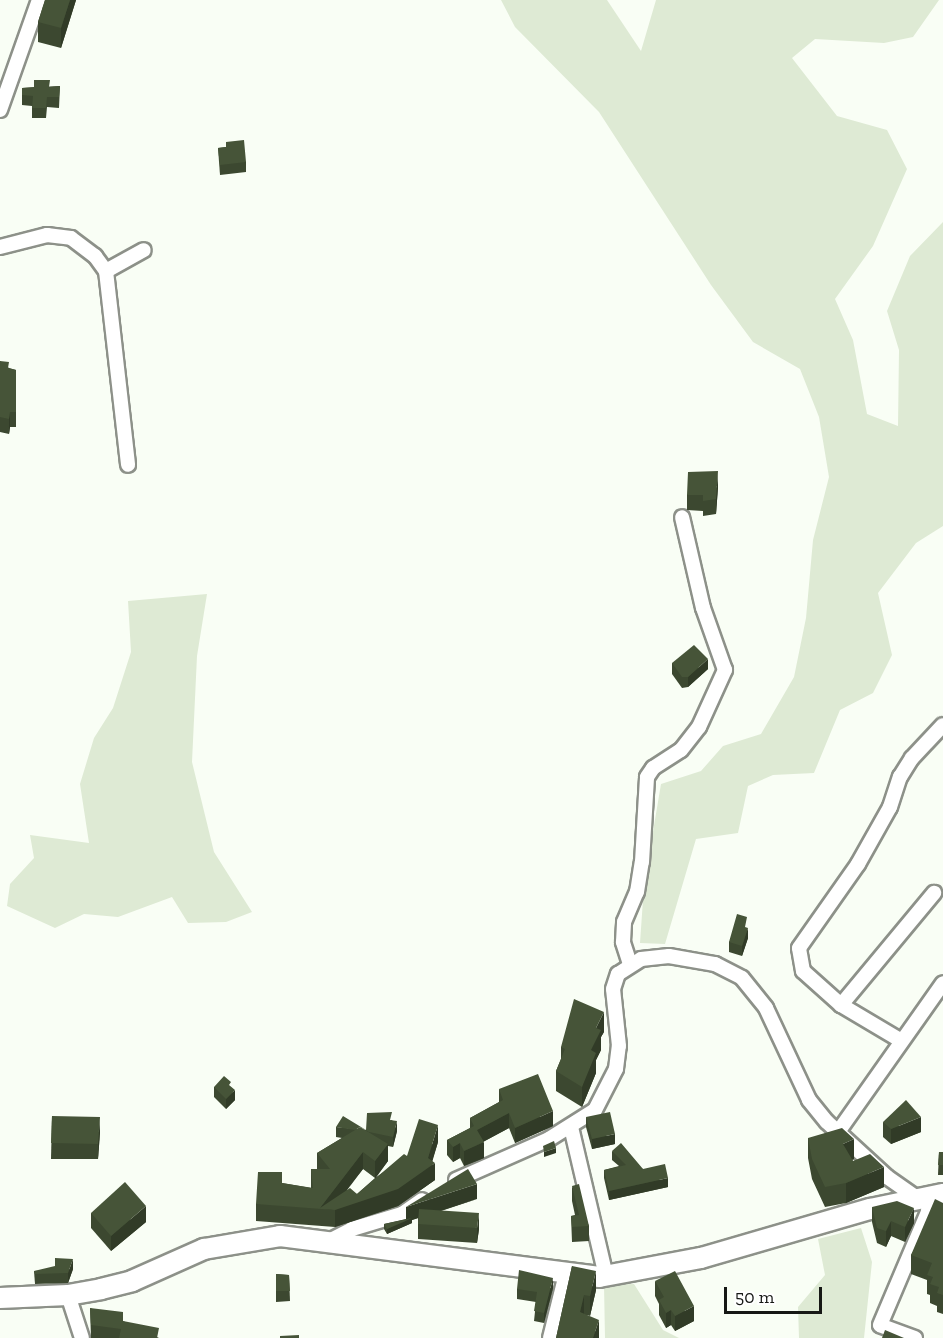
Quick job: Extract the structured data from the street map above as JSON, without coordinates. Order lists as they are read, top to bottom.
{
  "scale_bar": "50 m"
}
